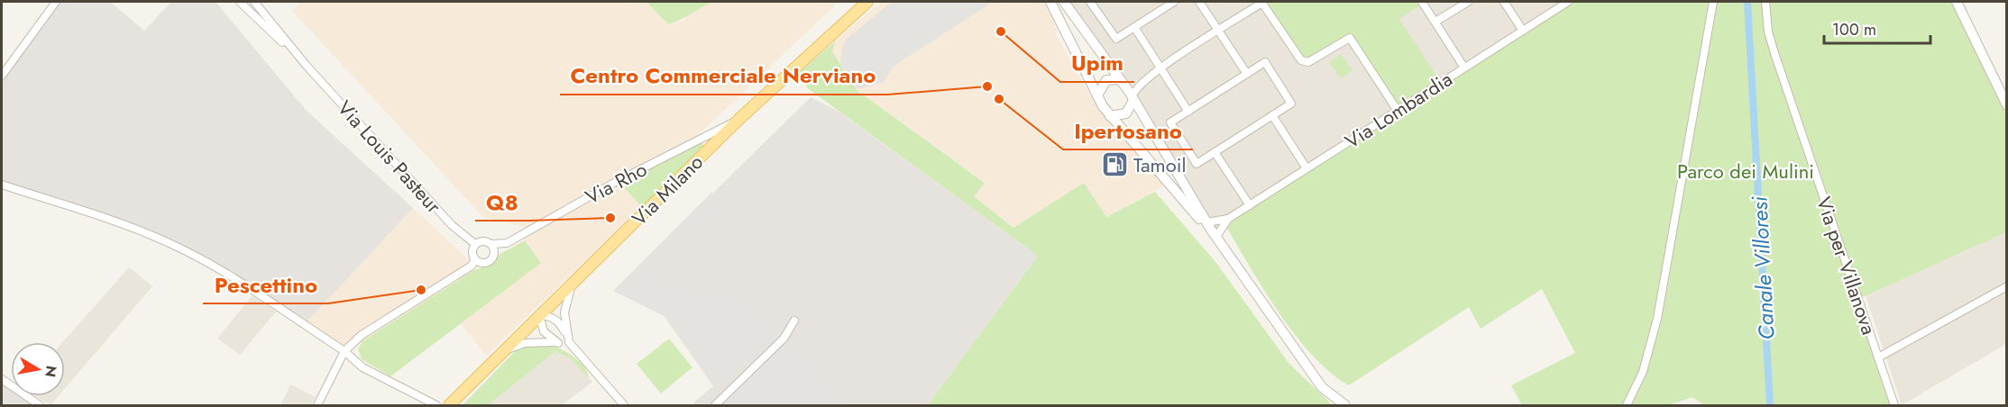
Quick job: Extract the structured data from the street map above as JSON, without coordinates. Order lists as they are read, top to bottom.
{
  "streets": {
    "main road": ["Via Milano"],
    "street": [
      "Via Lombardia",
      "Via Louis Pasteur",
      "Via Rho",
      "Via per Villanova"
    ]
  },
  "crossings": [
    ["Via Louis Pasteur", "Via Rho"],
    ["Via Rho", "Via Milano"]
  ],
  "water": ["Canale Villoresi"],
  "parks": ["Parco dei Mulini"],
  "places": {
    "other": [
      "Upim",
      "Centro Commerciale Nerviano",
      "Ipertosano",
      "Q8",
      "Pescettino"
    ],
    "fuel station": ["Tamoil"]
  },
  "scale_bar": "100 m",
  "north": "right"
}
